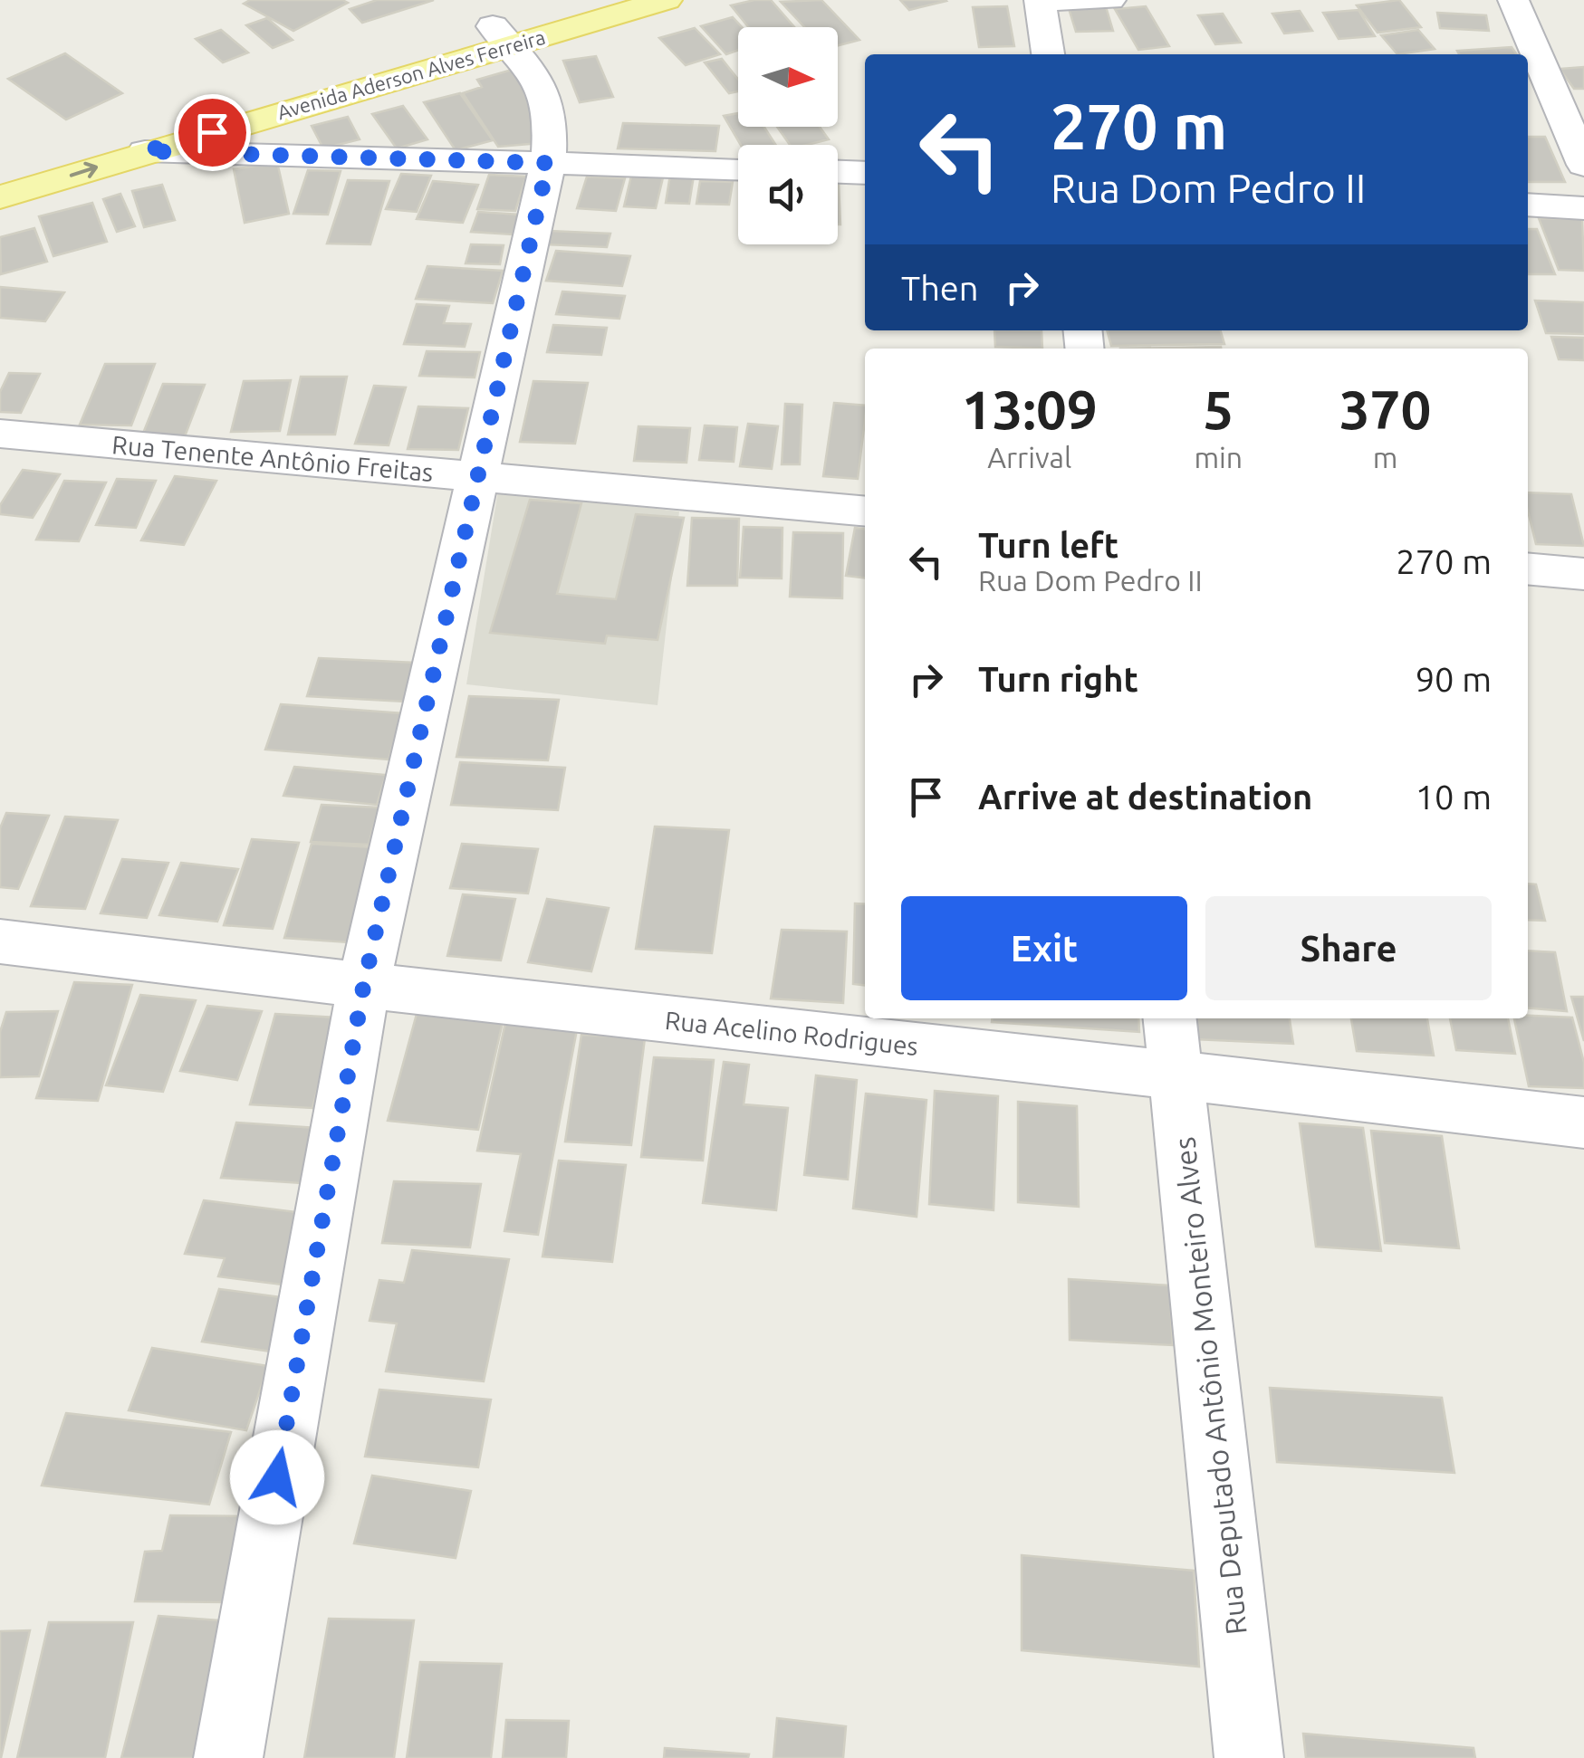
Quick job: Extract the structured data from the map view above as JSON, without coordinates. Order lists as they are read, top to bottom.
{
  "streets": {
    "main road": ["Avenida Aderson Alves Ferreira"],
    "street": ["Rua Tenente Antônio Freitas", "Rua Acelino Rodrigues", "Rua Deputado Antônio Monteiro Alves"]
  },
  "crossings": [
    ["Rua Acelino Rodrigues", "Rua Deputado Antônio Monteiro Alves"]
  ],
  "north": "right",
  "page": {
    "turn": ["270 m", "Rua Dom Pedro II"],
    "then": "Then",
    "eta": [
      "13:09",
      "Arrival",
      "5",
      "min",
      "370",
      "m"
    ],
    "list": [
      {
        "name": "Turn left",
        "note": "Rua Dom Pedro II",
        "value": "270 m"
      },
      {
        "name": "Turn right",
        "value": "90 m"
      },
      {
        "name": "Arrive at destination",
        "value": "10 m"
      }
    ],
    "buttons": ["Exit", "Share"]
  }
}
